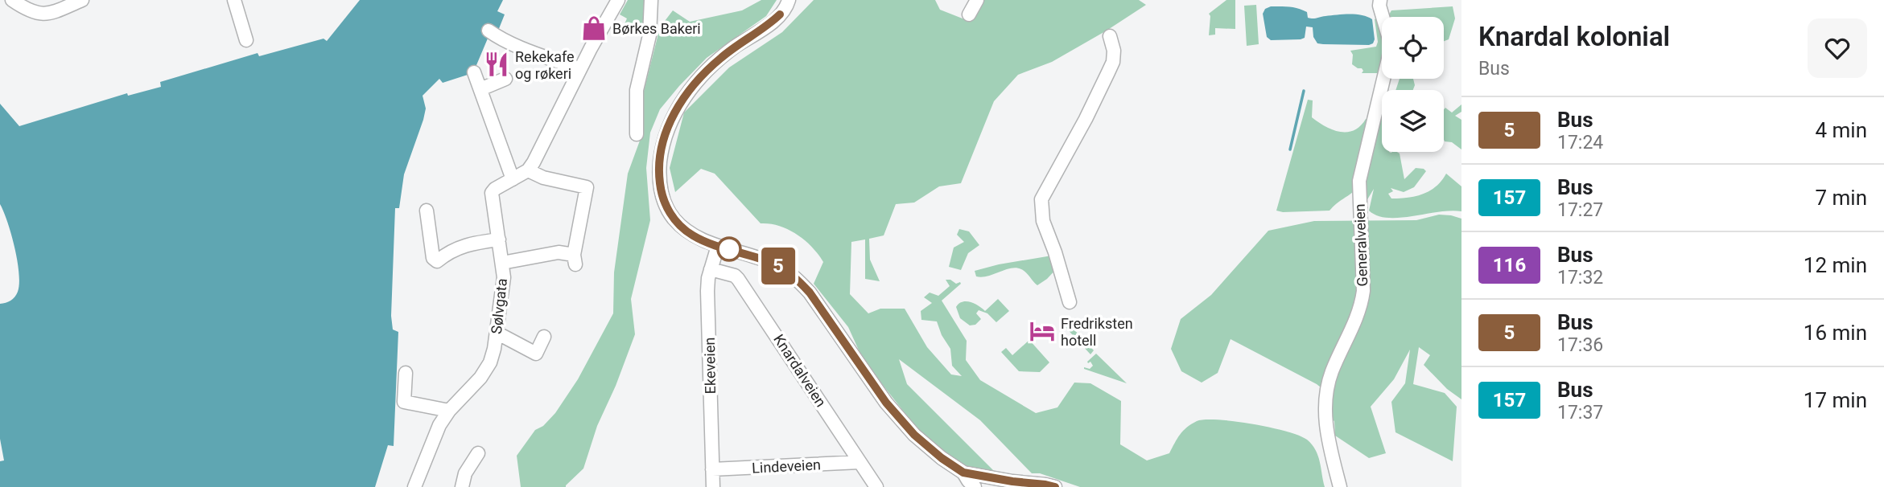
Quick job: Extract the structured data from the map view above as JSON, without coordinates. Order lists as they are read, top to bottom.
{
  "streets": {
    "street": [
      "Generalveien",
      "Sølvgata",
      "Ekeveien",
      "Knardalveien",
      "Lindeveien"
    ]
  },
  "crossings": [
    ["Ekeveien", "Knardalveien"],
    ["Ekeveien", "Lindeveien"],
    ["Knardalveien", "Lindeveien"]
  ],
  "places": {
    "shop": ["Børkes Bakeri"],
    "restaurant": ["Rekekafe og røkeri"],
    "hotel": ["Fredriksten hotell"]
  },
  "lines": ["bus line 5"],
  "page": {
    "on_map": "5",
    "heading": ["Knardal kolonial", "Bus"],
    "list": [
      {
        "mark": "5",
        "name": "Bus",
        "note": "17:24",
        "value": "4 min"
      },
      {
        "mark": "157",
        "name": "Bus",
        "note": "17:27",
        "value": "7 min"
      },
      {
        "mark": "116",
        "name": "Bus",
        "note": "17:32",
        "value": "12 min"
      },
      {
        "mark": "5",
        "name": "Bus",
        "note": "17:36",
        "value": "16 min"
      },
      {
        "mark": "157",
        "name": "Bus",
        "note": "17:37",
        "value": "17 min"
      }
    ]
  }
}
